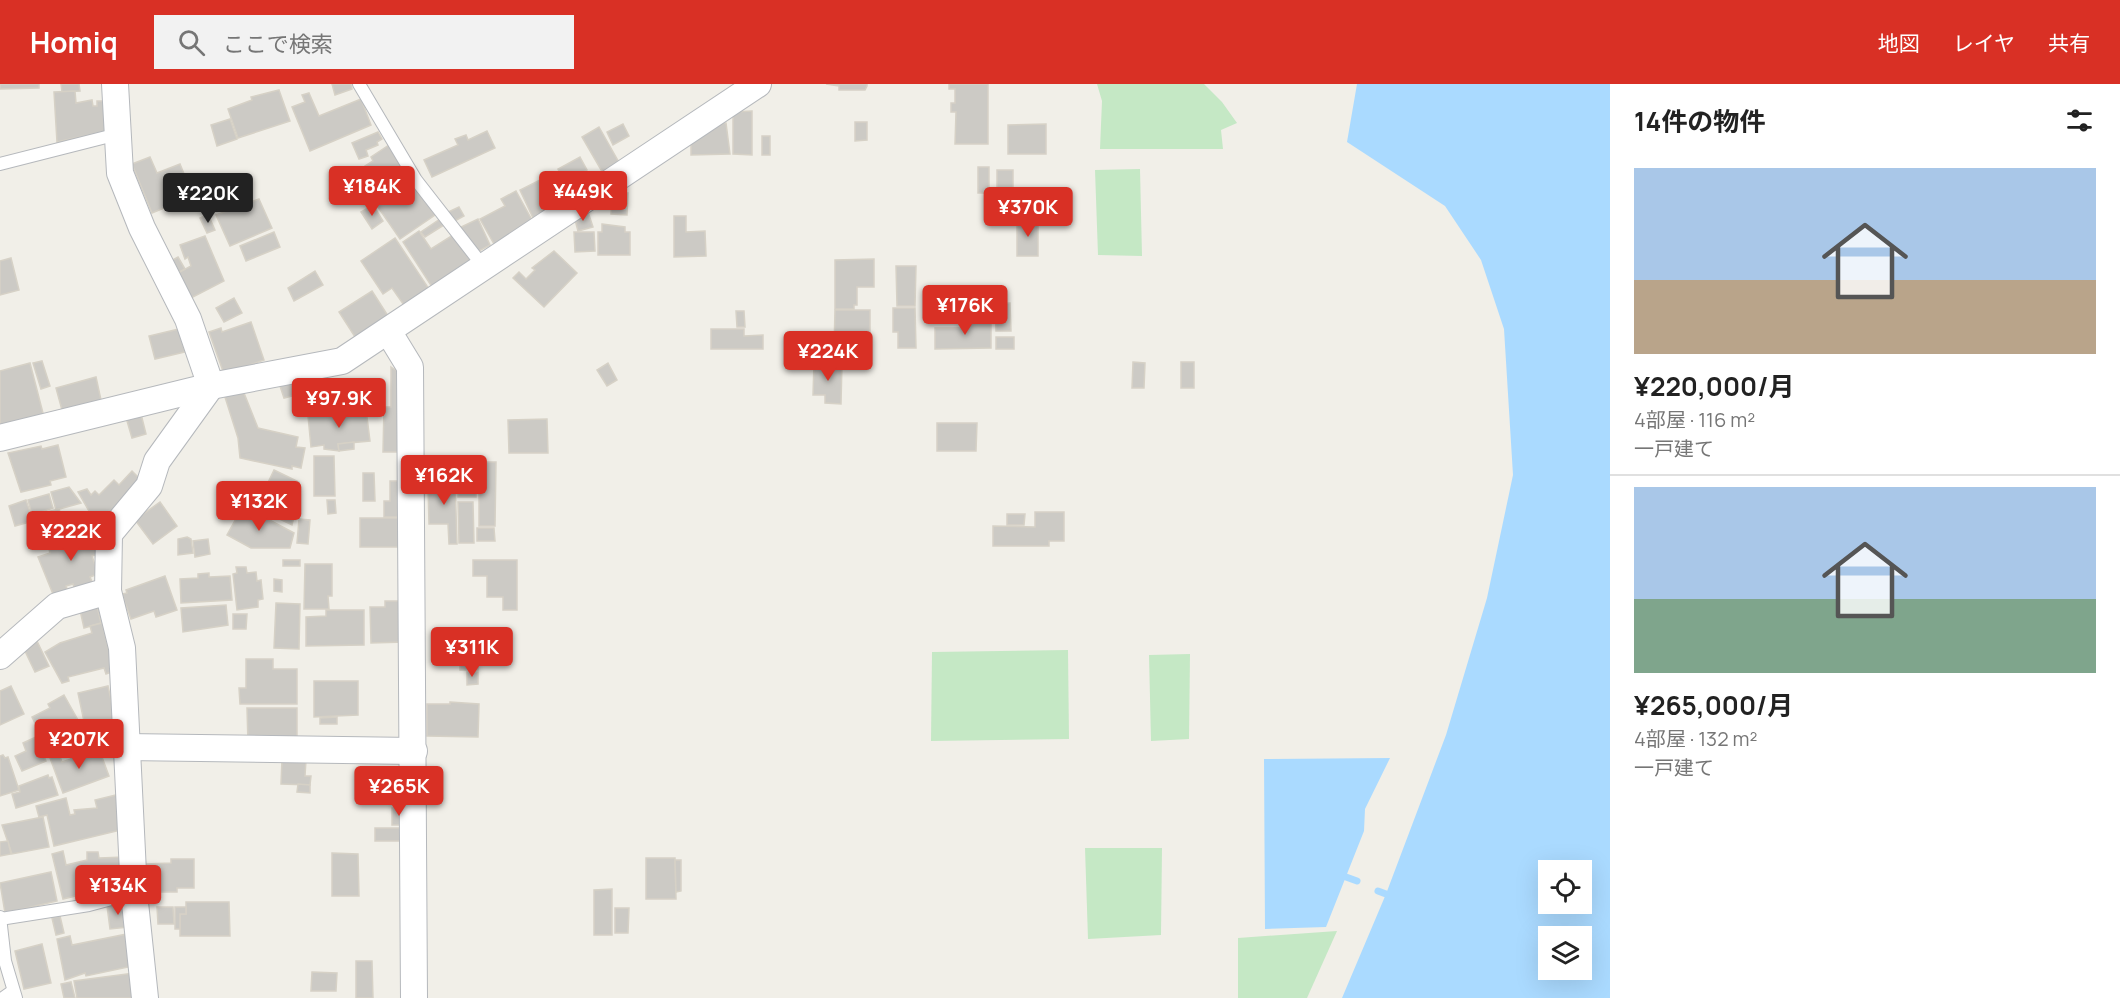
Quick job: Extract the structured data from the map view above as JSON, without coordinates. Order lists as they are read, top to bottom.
{
  "page": {
    "header": "Homiq",
    "search": "ここで検索",
    "nav": ["地図", "レイヤ", "共有"],
    "heading": "14件の物件",
    "list": [
      {
        "name": "¥220,000/月",
        "note": "4部屋 · 116 m² · 一戸建て"
      },
      {
        "name": "¥265,000/月",
        "note": "4部屋 · 132 m² · 一戸建て"
      }
    ],
    "price": [
      "¥184K",
      "¥449K",
      "¥220K",
      "¥370K",
      "¥176K",
      "¥224K",
      "¥97.9K",
      "¥162K",
      "¥132K",
      "¥222K",
      "¥311K",
      "¥207K",
      "¥265K",
      "¥134K"
    ]
  }
}
